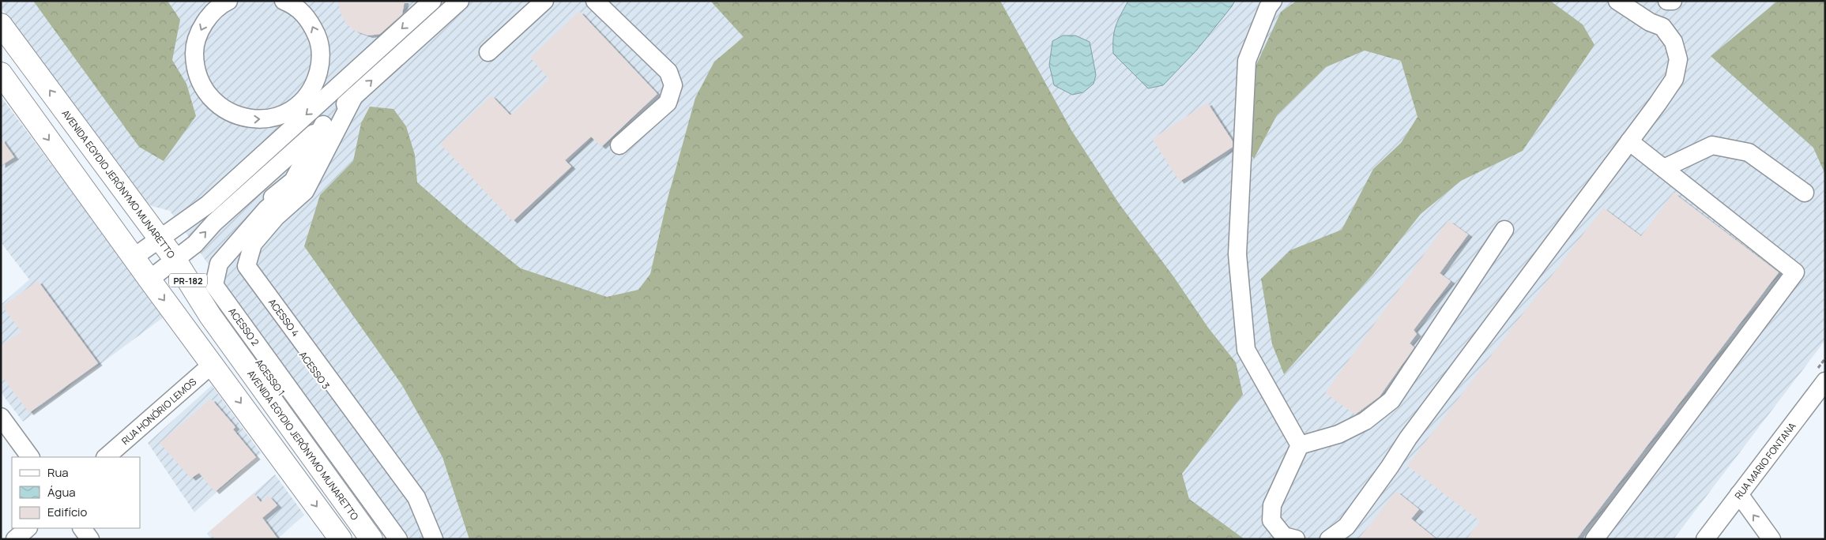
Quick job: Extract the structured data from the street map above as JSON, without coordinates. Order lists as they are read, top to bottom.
{
  "streets": {
    "main road": ["AVENIDA EGYDIO JERÔNYMO MUNARETTO", "PR-182"],
    "street": [
      "ACESSO 4",
      "ACESSO 2",
      "ACESSO 3",
      "ACESSO 1",
      "RUA HONÓRIO LEMOS",
      "RUA MARIO FONTANA"
    ]
  },
  "crossings": [
    ["PR-182", "RUA HONÓRIO LEMOS"],
    ["ACESSO 4", "ACESSO 2"],
    ["ACESSO 4", "ACESSO 3"],
    ["ACESSO 4", "ACESSO 1"],
    ["ACESSO 2", "ACESSO 3"],
    ["ACESSO 2", "ACESSO 1"],
    ["ACESSO 3", "ACESSO 1"]
  ],
  "legend": ["Rua", "Água", "Edifício"]
}
